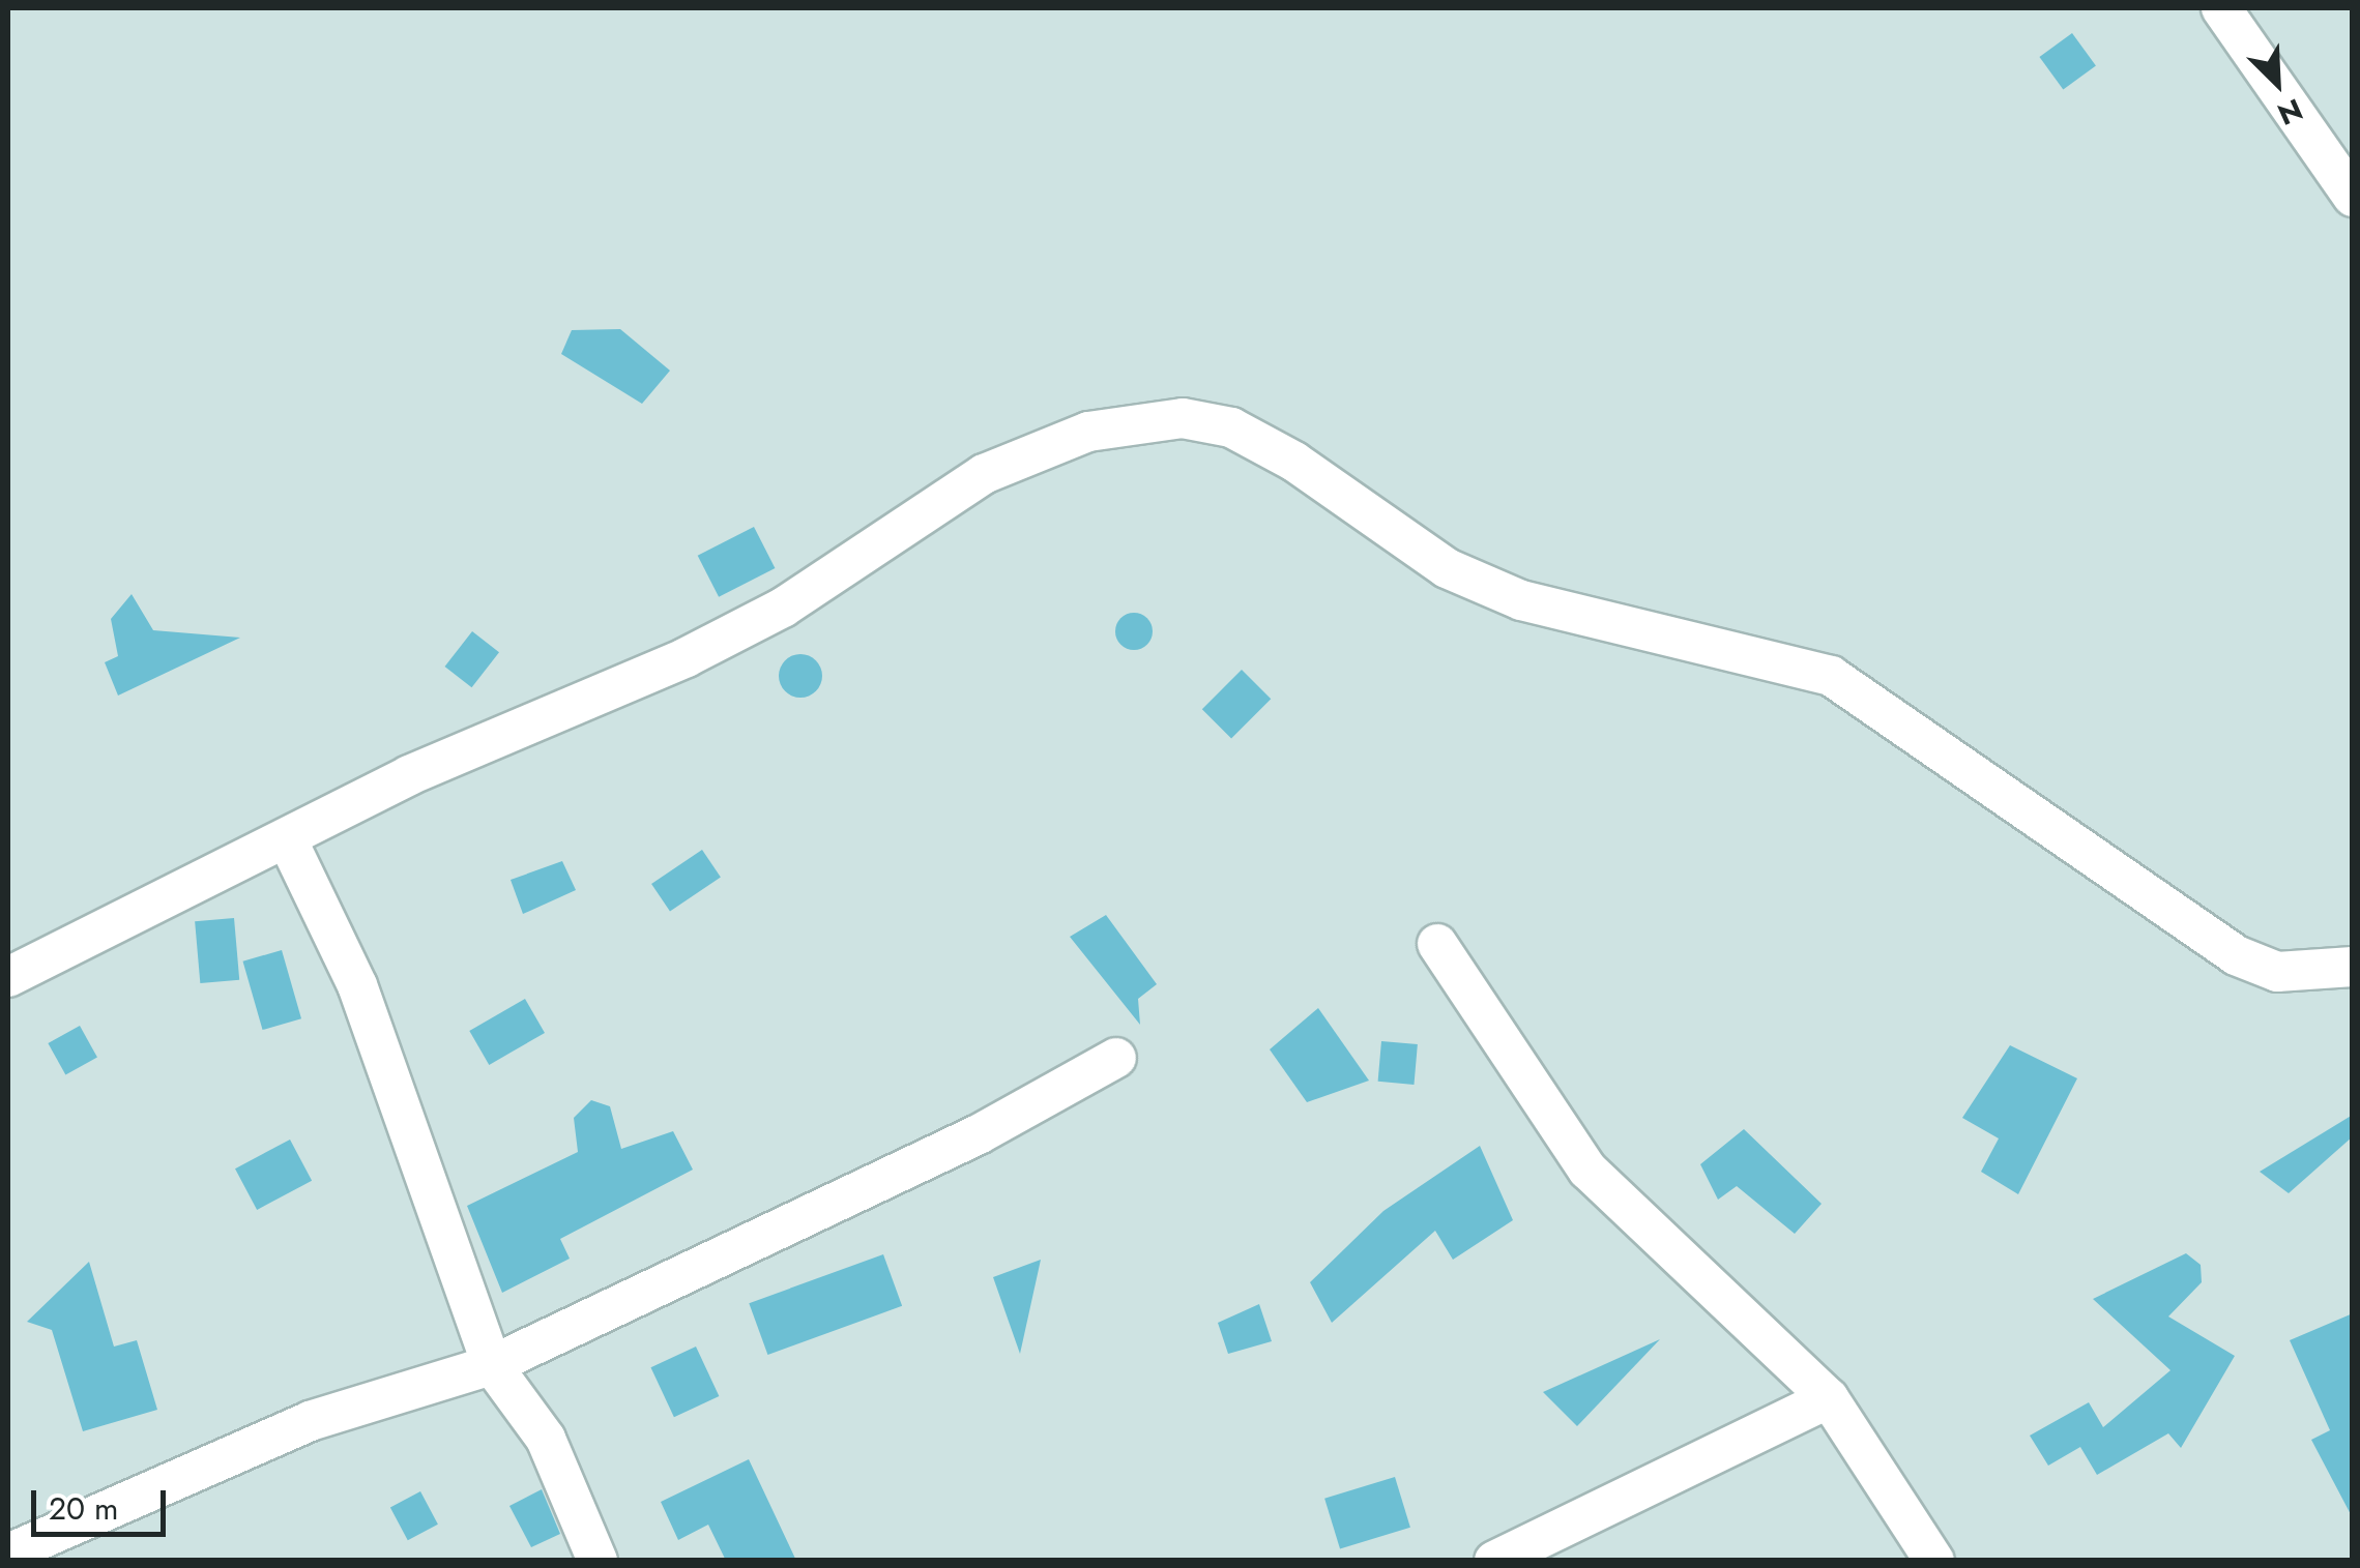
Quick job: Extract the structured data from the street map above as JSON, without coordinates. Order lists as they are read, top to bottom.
{
  "scale_bar": "20 m",
  "north": "bottom right"
}
